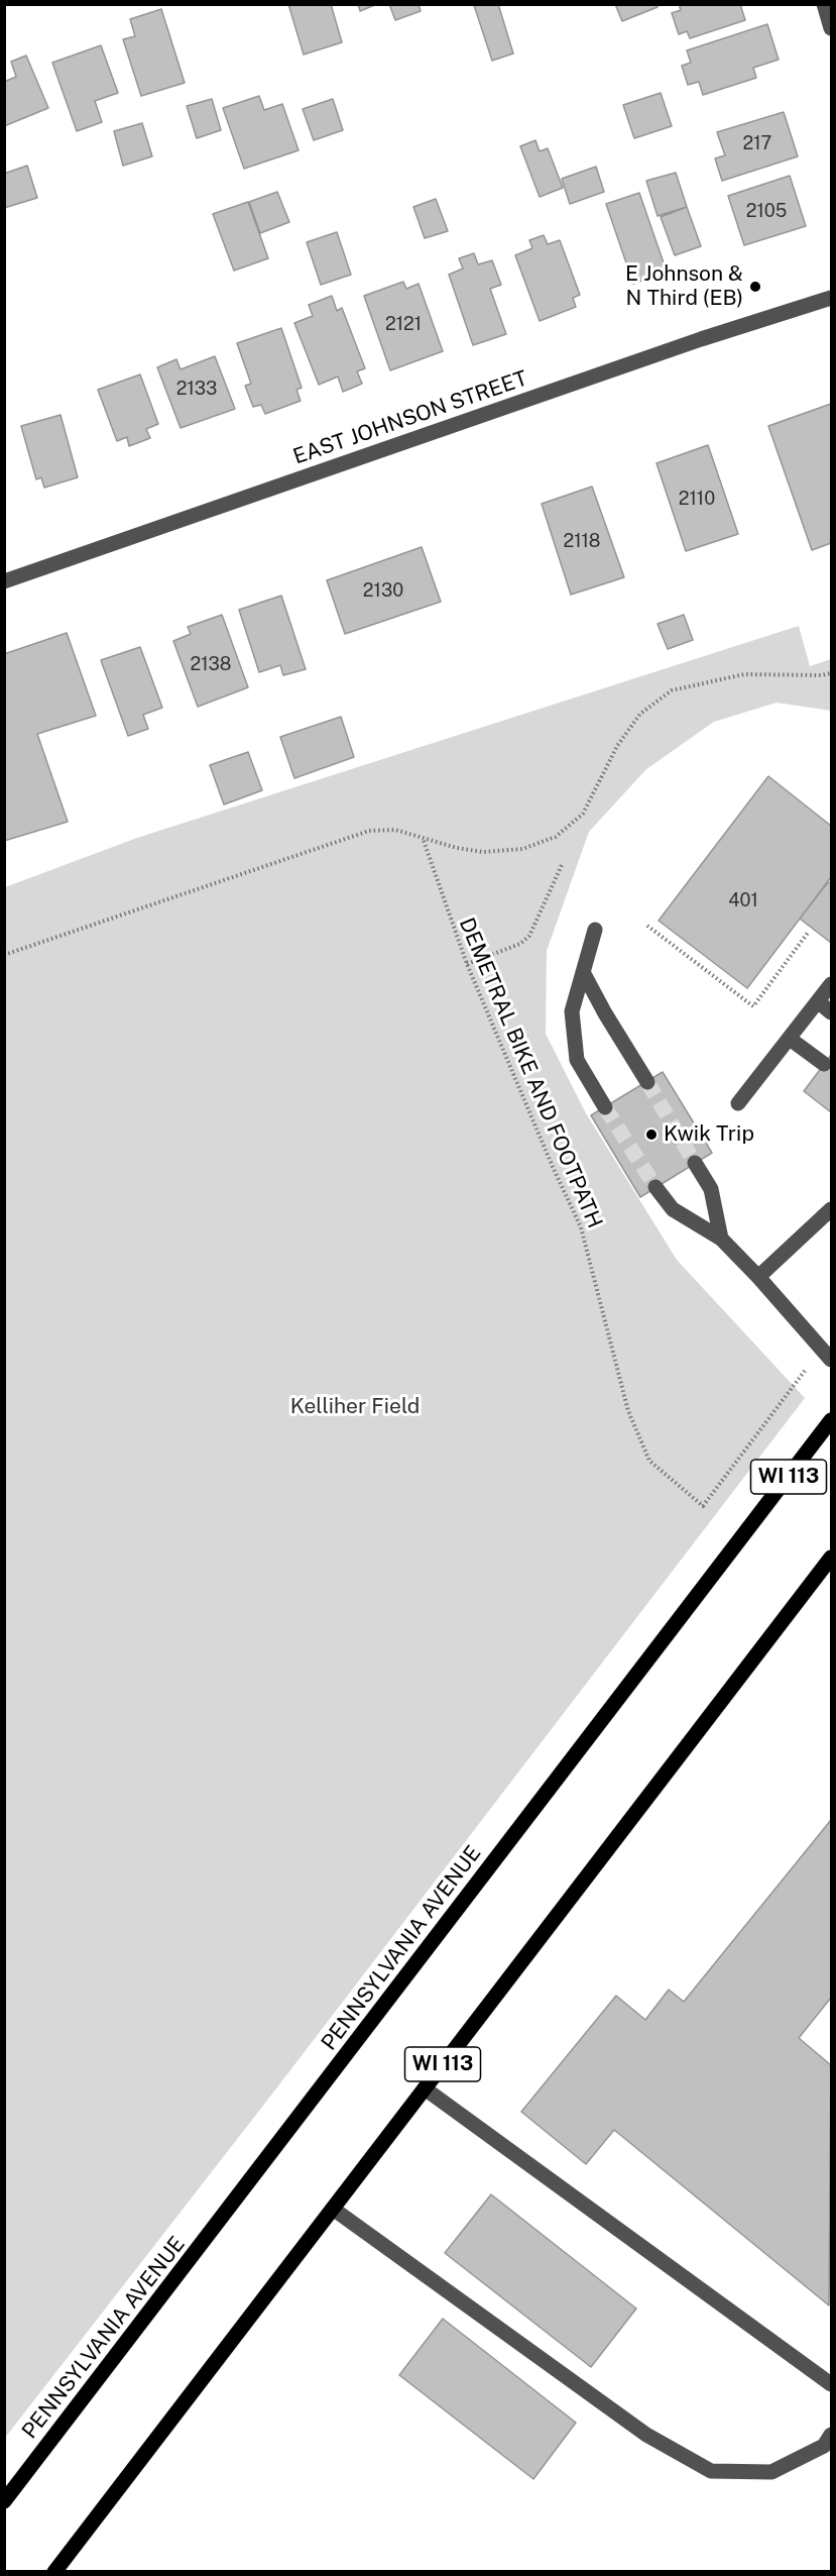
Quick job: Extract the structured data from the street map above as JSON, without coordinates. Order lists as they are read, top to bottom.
{
  "streets": {
    "main road": ["WI 113", "PENNSYLVANIA AVENUE"],
    "street": ["EAST JOHNSON STREET"],
    "path": ["DEMETRAL BIKE AND FOOTPATH"]
  },
  "parks": ["Kelliher Field"],
  "places": ["E Johnson & N Third (EB)", "Kwik Trip"],
  "house_numbers": [
    "217",
    "2105",
    "2121",
    "2133",
    "2110",
    "2118",
    "2130",
    "2138",
    "401"
  ]
}
